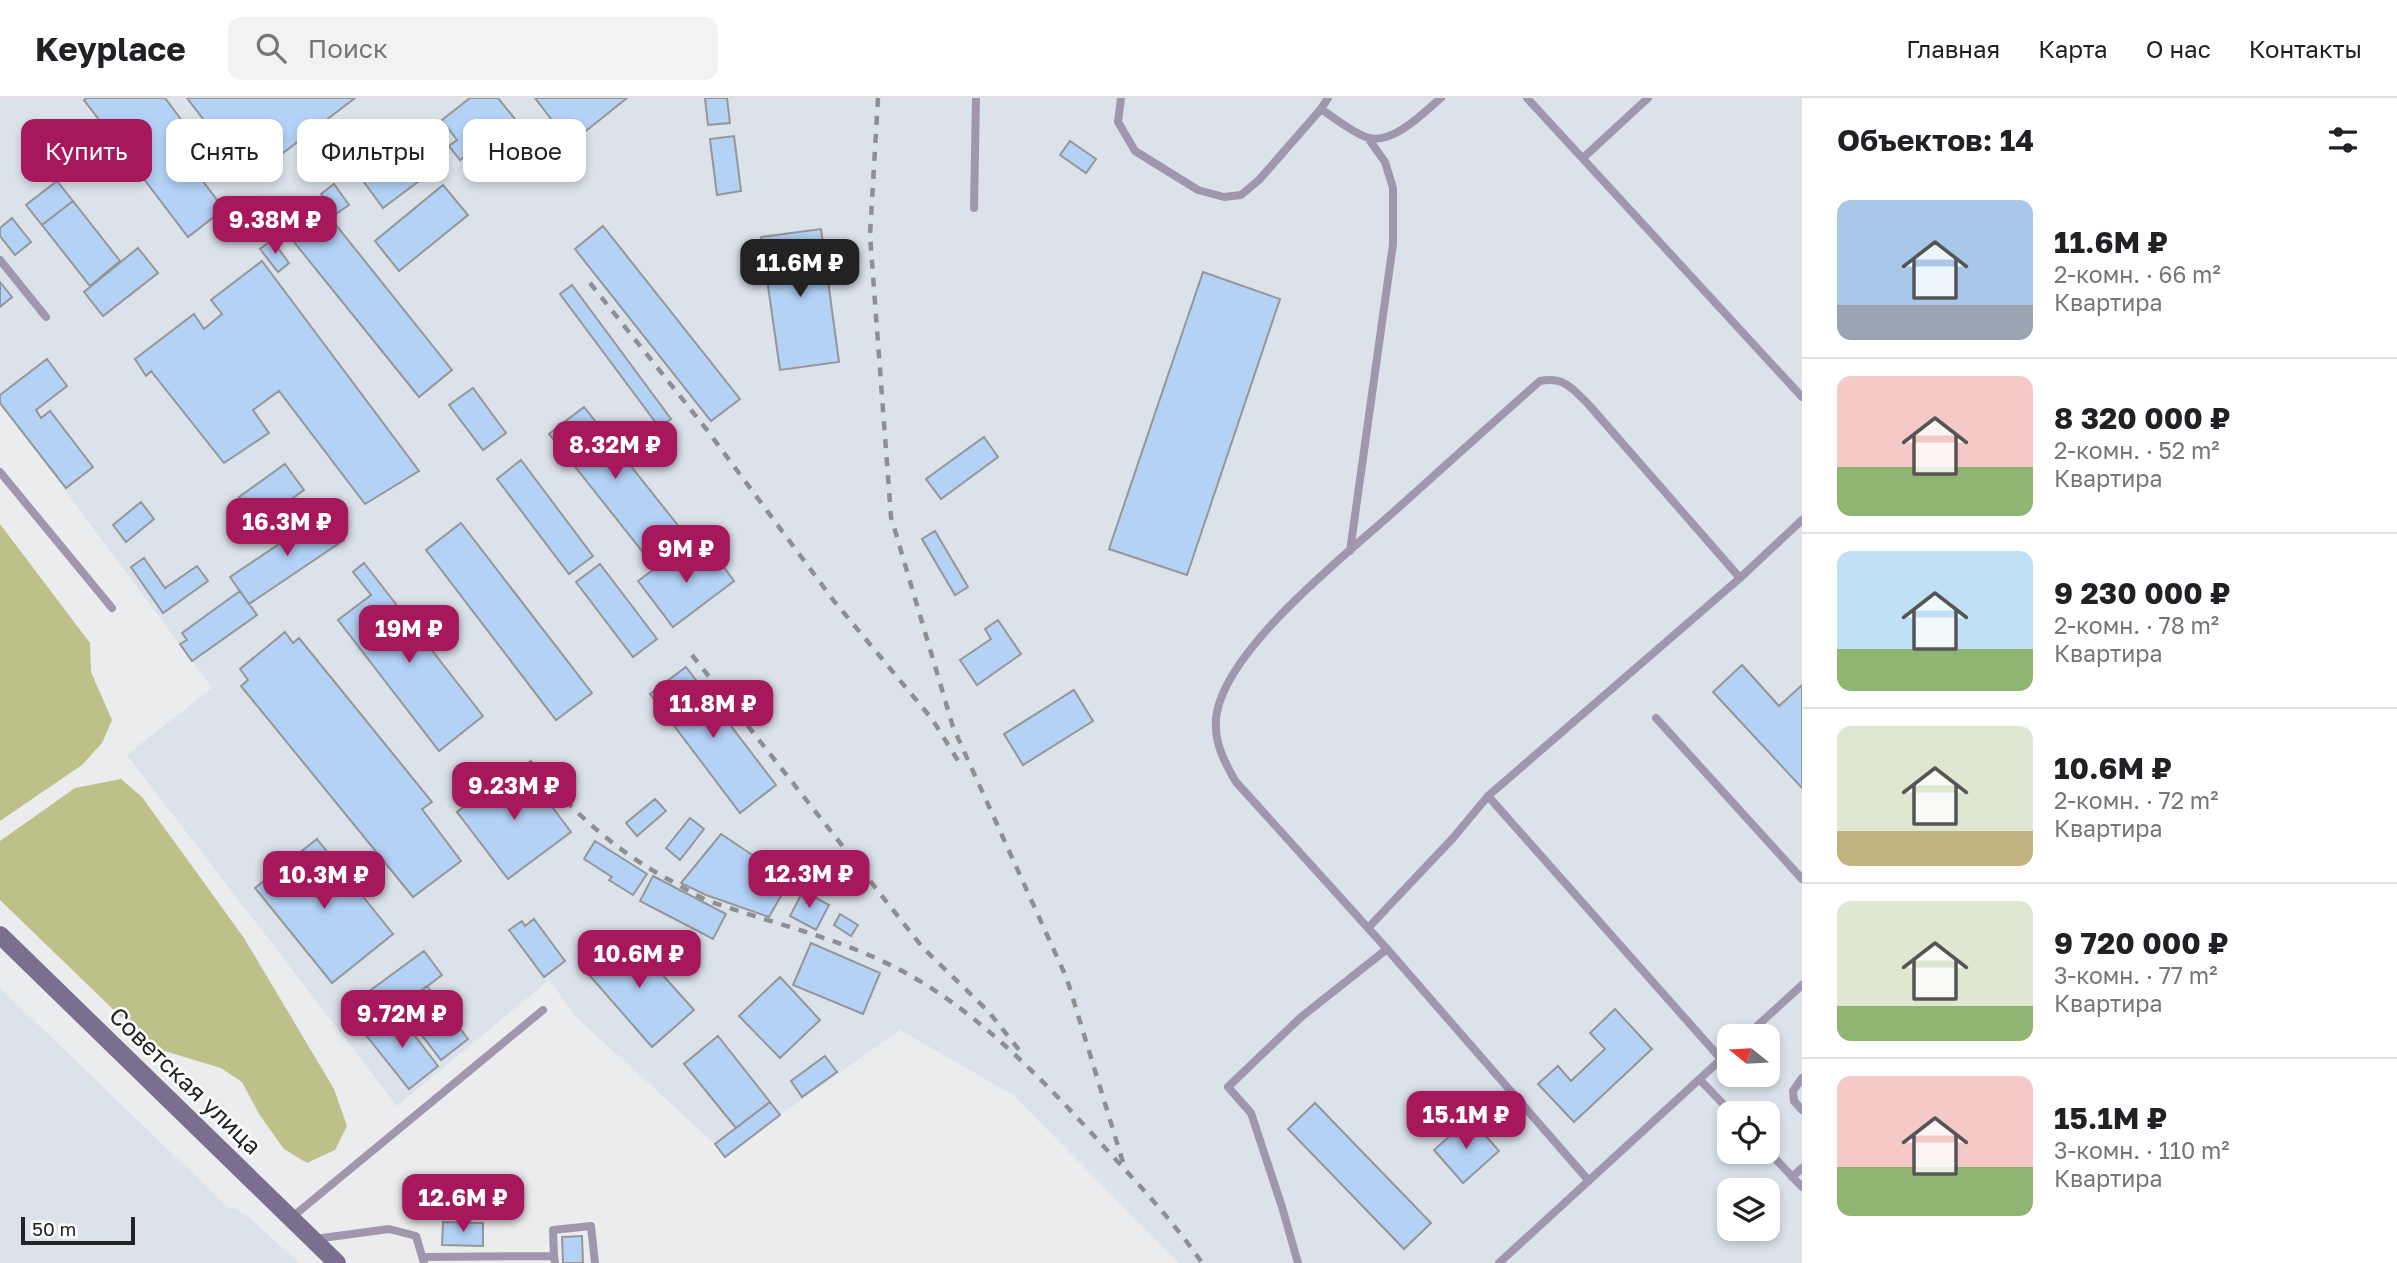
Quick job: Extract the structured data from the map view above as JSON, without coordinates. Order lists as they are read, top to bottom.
{
  "streets": {
    "street": ["Советская улица"]
  },
  "scale_bar": "50 m",
  "north": "left",
  "page": {
    "header": "Keyplace",
    "search": "Поиск",
    "nav": [
      "Главная",
      "Карта",
      "О нас",
      "Контакты"
    ],
    "heading": "Объектов: 14",
    "chip": [
      "Купить",
      "Снять",
      "Фильтры",
      "Новое"
    ],
    "list": [
      {
        "name": "11.6M ₽",
        "note": "2-комн. · 66 m² · Квартира"
      },
      {
        "name": "8 320 000 ₽",
        "note": "2-комн. · 52 m² · Квартира"
      },
      {
        "name": "9 230 000 ₽",
        "note": "2-комн. · 78 m² · Квартира"
      },
      {
        "name": "10.6M ₽",
        "note": "2-комн. · 72 m² · Квартира"
      },
      {
        "name": "9 720 000 ₽",
        "note": "3-комн. · 77 m² · Квартира"
      },
      {
        "name": "15.1M ₽",
        "note": "3-комн. · 110 m² · Квартира"
      }
    ],
    "price": [
      "9.38M ₽",
      "11.6M ₽",
      "8.32M ₽",
      "16.3M ₽",
      "9M ₽",
      "19M ₽",
      "11.8M ₽",
      "9.23M ₽",
      "12.3M ₽",
      "10.3M ₽",
      "10.6M ₽",
      "9.72M ₽",
      "15.1M ₽",
      "12.6M ₽"
    ],
    "scale": "50 m"
  }
}
